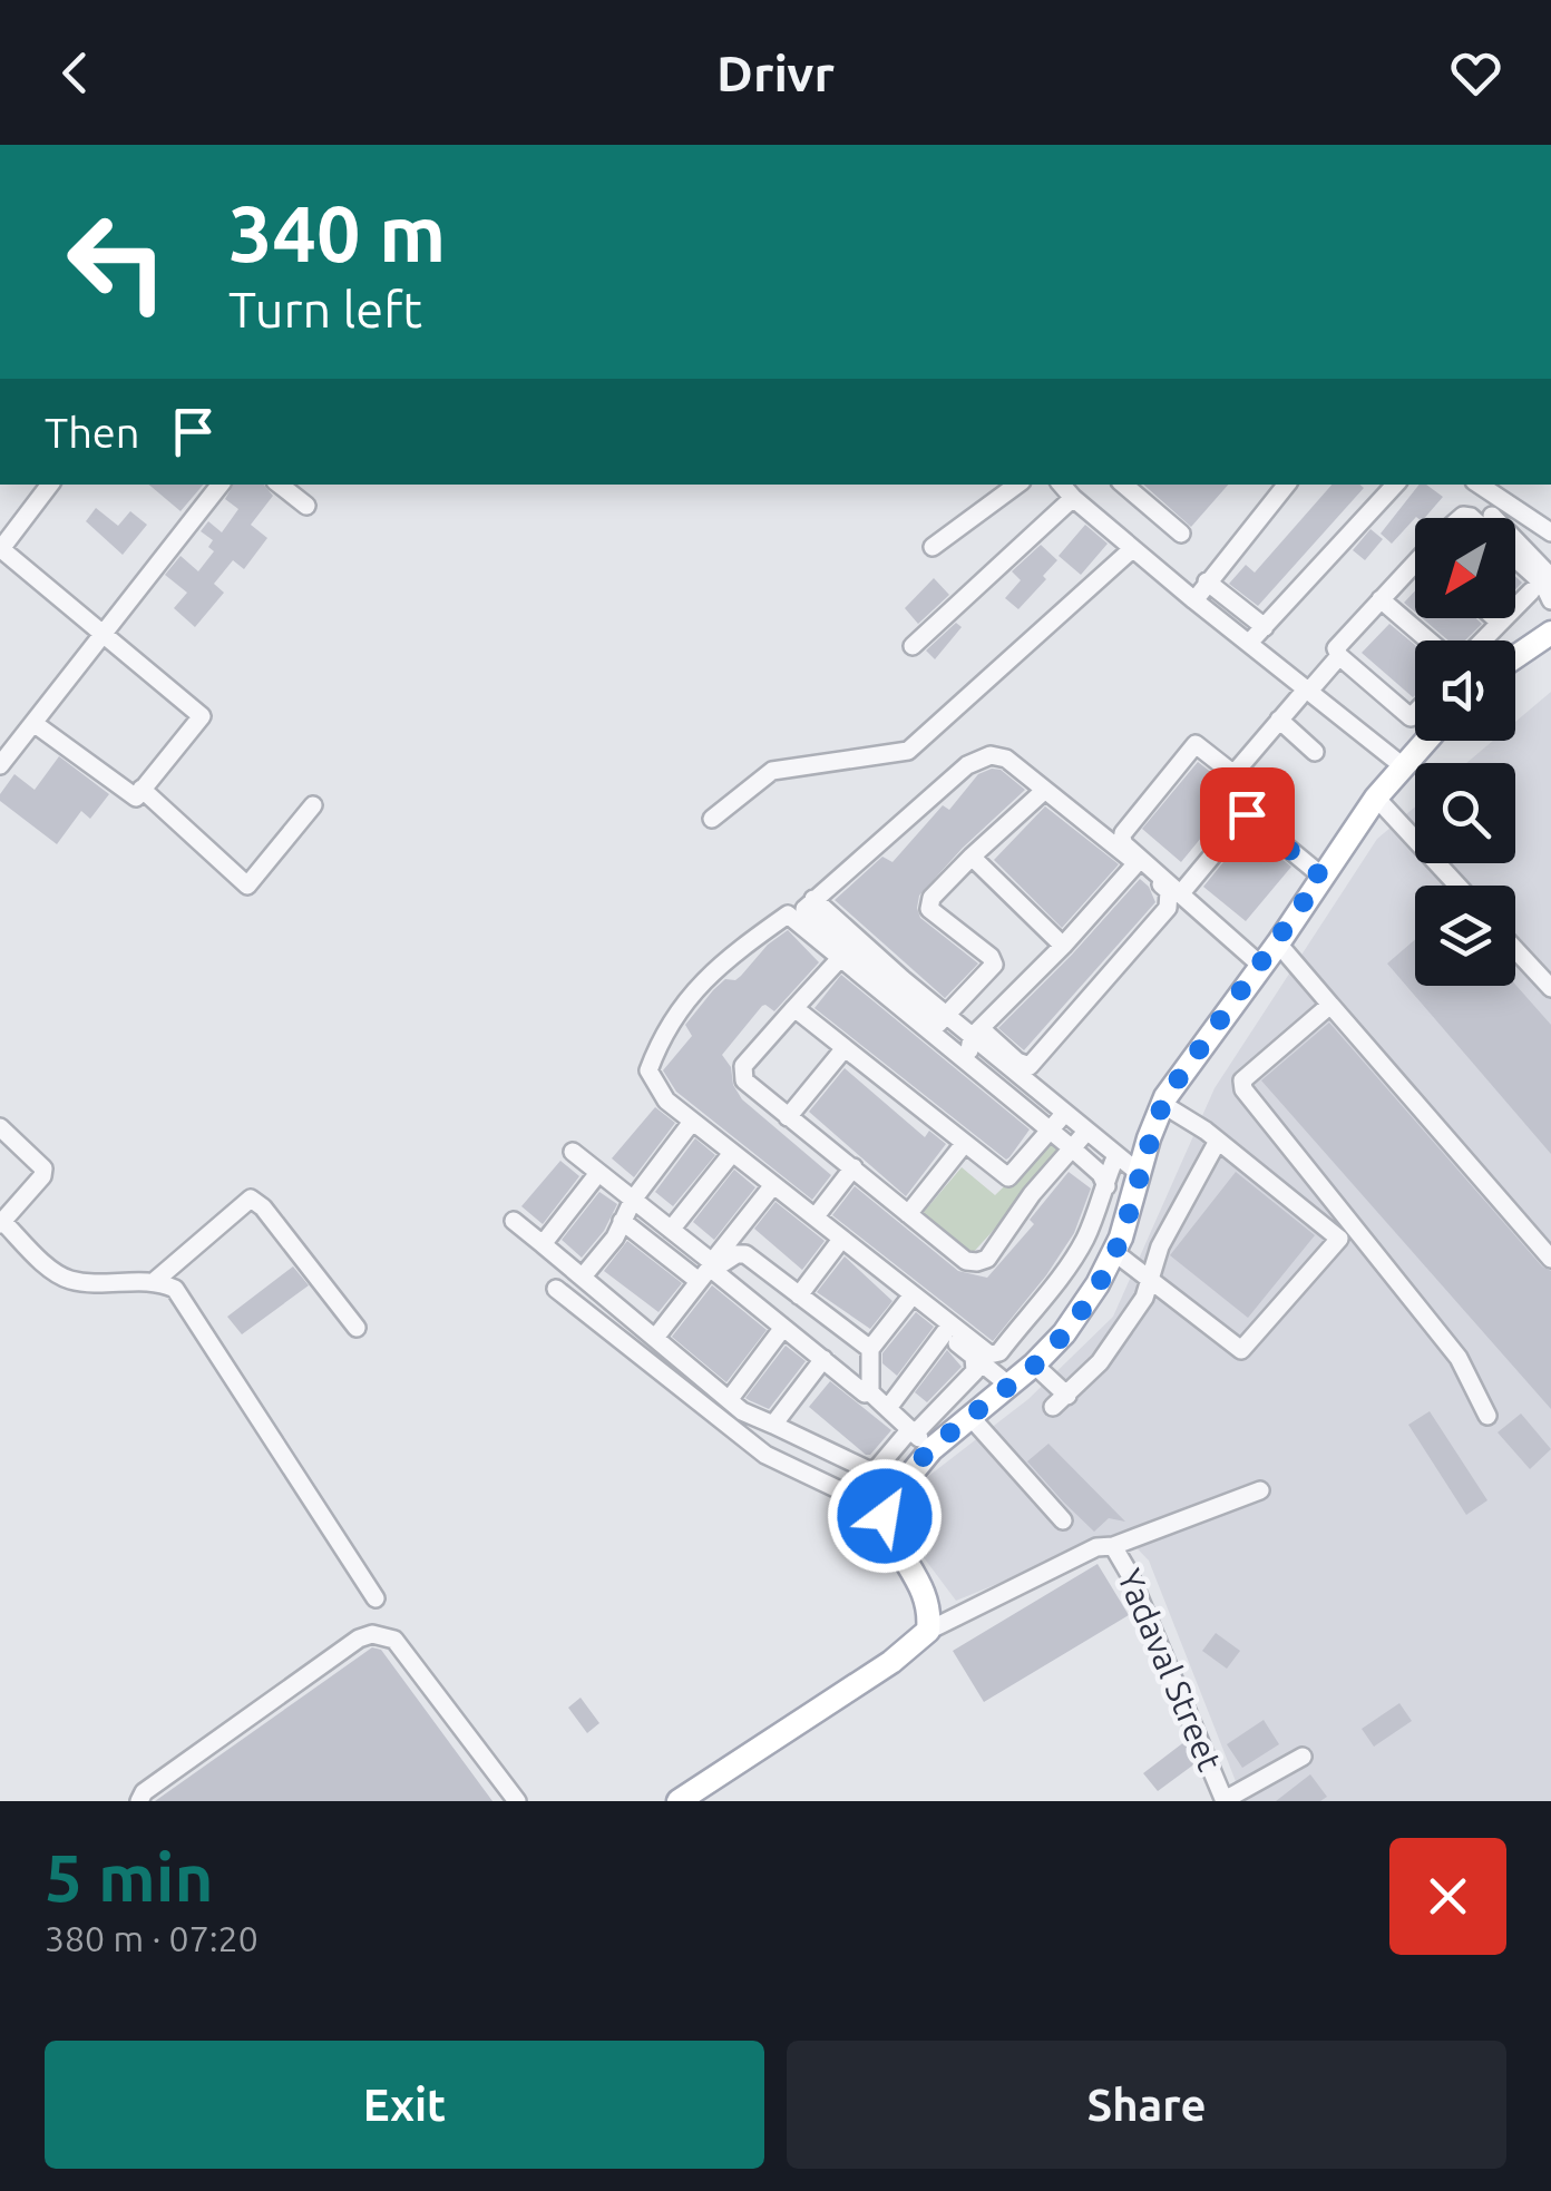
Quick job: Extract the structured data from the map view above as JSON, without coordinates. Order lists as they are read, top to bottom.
{
  "streets": {
    "street": ["Yadaval Street"]
  },
  "north": "bottom left",
  "page": {
    "header": "Drivr",
    "turn": ["340 m", "Turn left"],
    "then": "Then",
    "heading": ["5 min", "380 m · 07:20"],
    "buttons": ["Exit", "Share"]
  }
}
